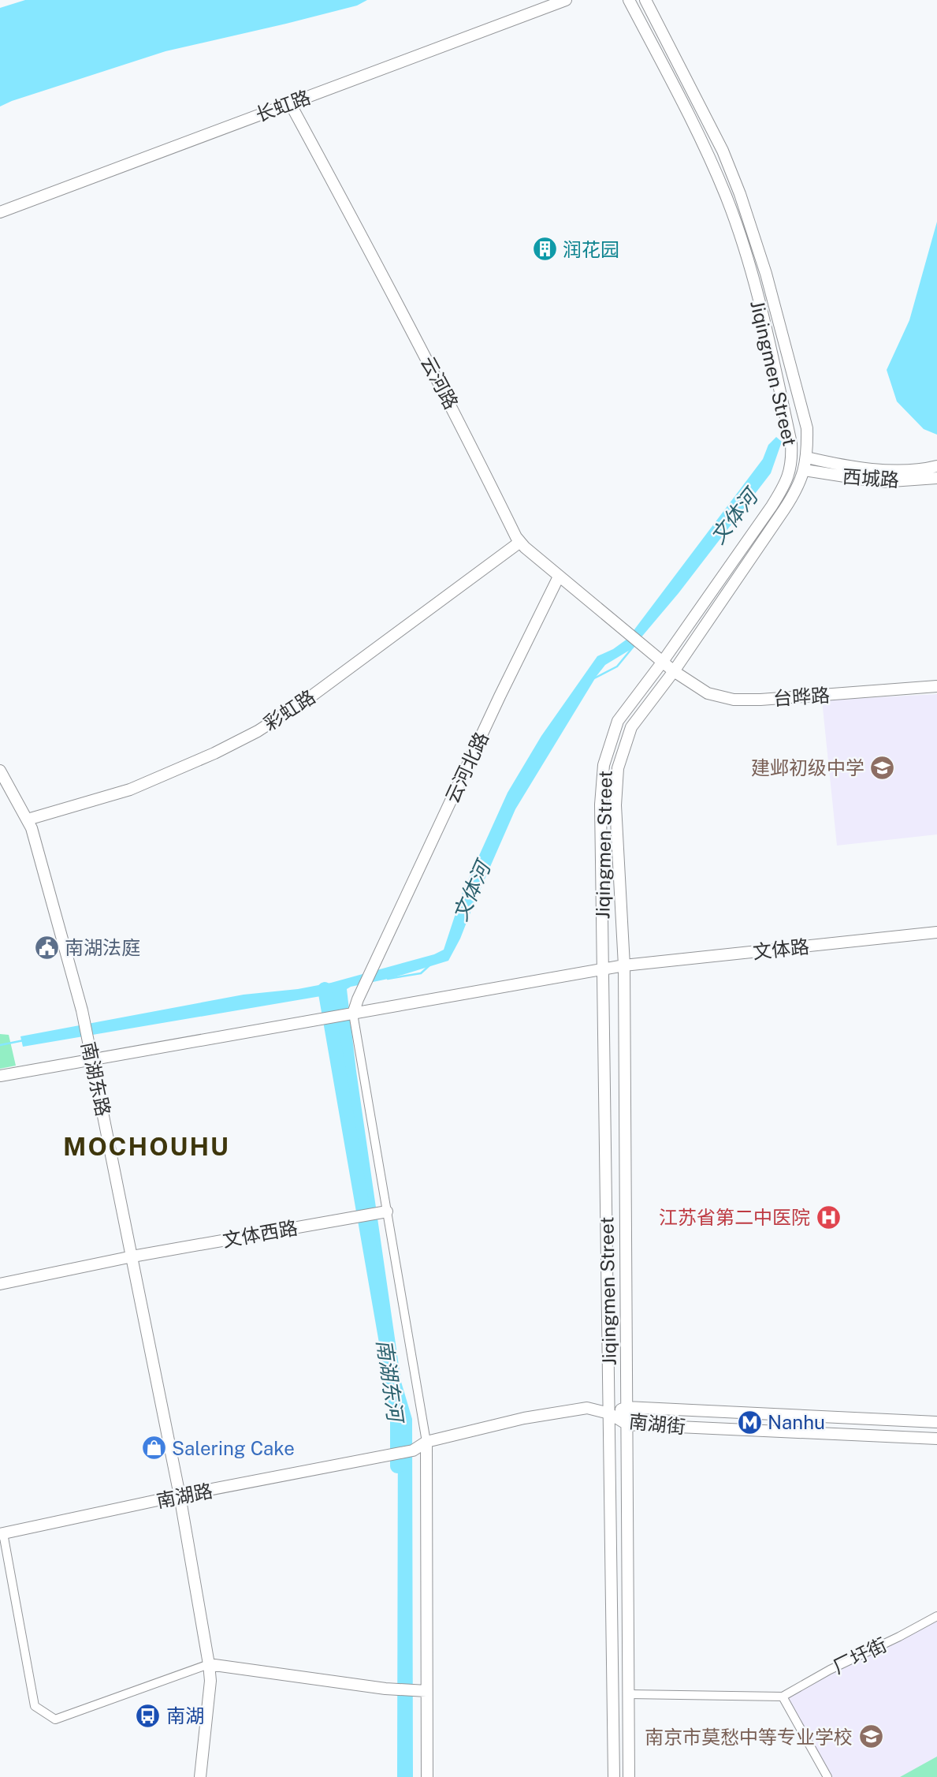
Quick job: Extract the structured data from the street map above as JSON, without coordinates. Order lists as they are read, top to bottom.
{
  "streets": {
    "main road": [
      "长虹路",
      "Jiqingmen Street",
      "云河路",
      "西城路",
      "台晔路",
      "彩虹路",
      "云河北路",
      "文体路",
      "南湖东路",
      "文体西路",
      "南湖街",
      "南湖路"
    ],
    "street": ["厂圩街"]
  },
  "crossings": [
    ["长虹路", "云河路"],
    ["Jiqingmen Street", "西城路"],
    ["Jiqingmen Street", "台晔路"],
    ["Jiqingmen Street", "文体路"],
    ["Jiqingmen Street", "南湖街"],
    ["云河路", "台晔路"],
    ["云河路", "彩虹路"],
    ["云河路", "云河北路"],
    ["彩虹路", "南湖东路"],
    ["云河北路", "文体路"],
    ["文体路", "南湖东路"],
    ["南湖东路", "文体西路"],
    ["南湖东路", "南湖路"]
  ],
  "districts": ["MOCHOUHU"],
  "water": ["文体河", "南湖东河"],
  "places": {
    "building": ["润花园"],
    "school or university": ["建邺初级中学", "南京市莫愁中等专业学校"],
    "public building": ["南湖法庭"],
    "hospital": ["江苏省第二中医院"],
    "metro station": ["Nanhu"],
    "shop": ["Salering Cake"],
    "bus stop": ["南湖"]
  }
}
